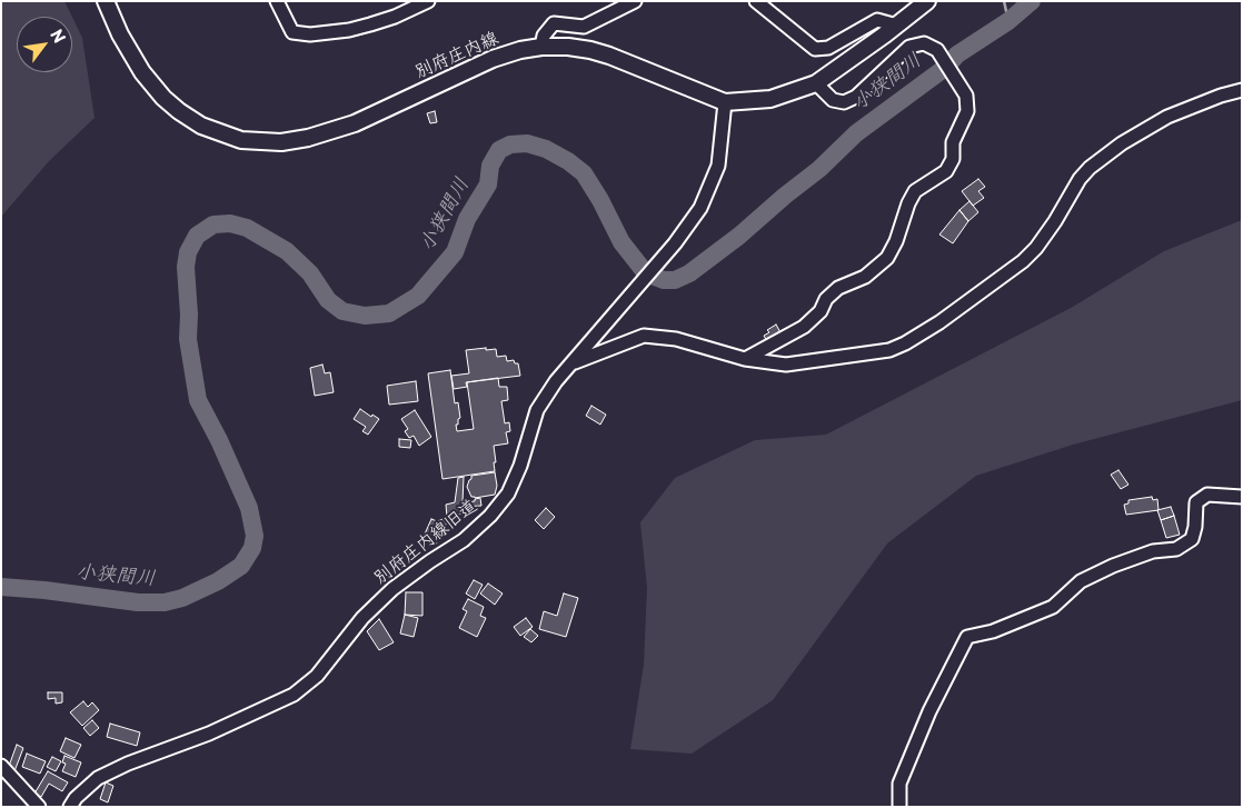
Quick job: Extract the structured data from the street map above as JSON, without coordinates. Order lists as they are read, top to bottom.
{
  "streets": {
    "main road": ["別府庄内線"],
    "street": ["別府庄内線旧道"]
  },
  "crossings": [
    ["別府庄内線", "別府庄内線旧道"]
  ],
  "water": ["小狭間川"],
  "north": "top right"
}
